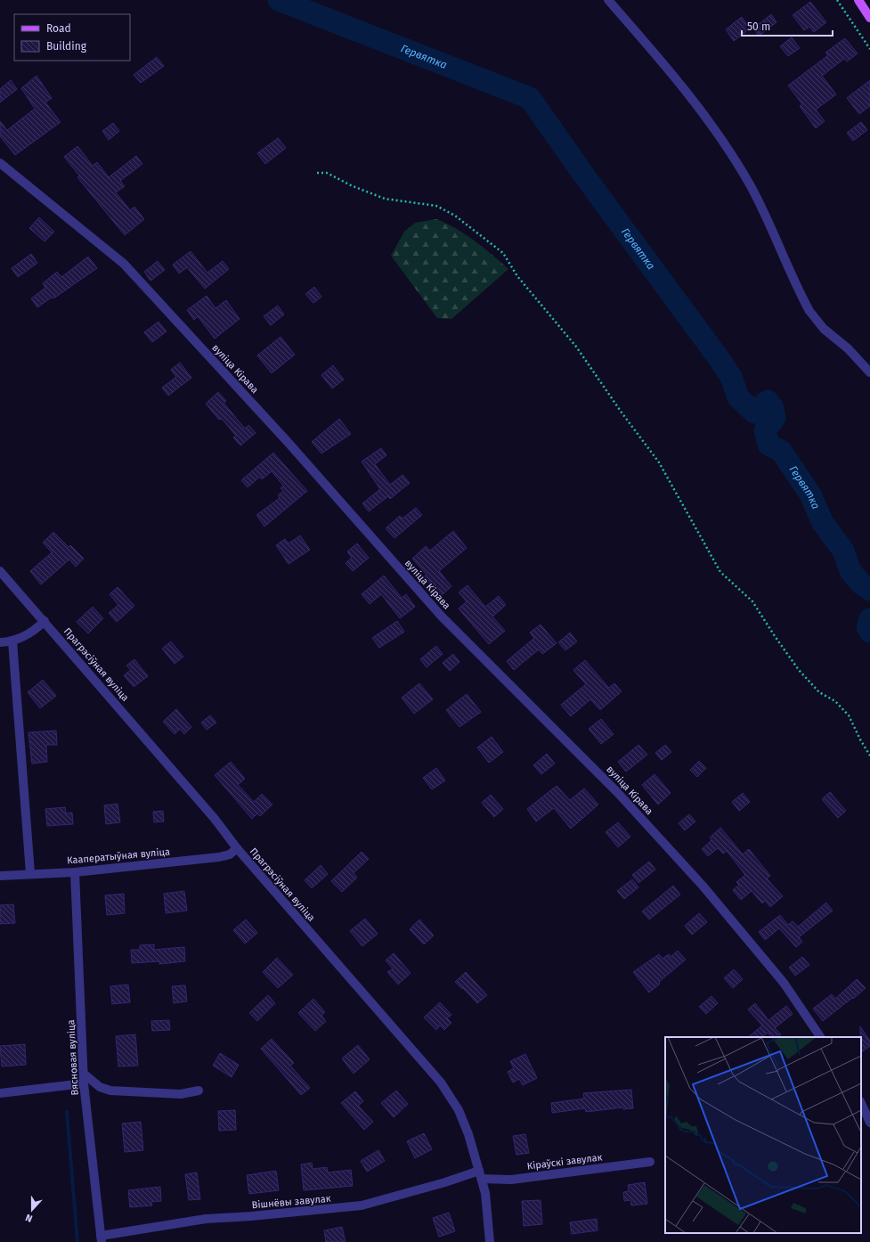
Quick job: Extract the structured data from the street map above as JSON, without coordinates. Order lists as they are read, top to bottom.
{
  "streets": {
    "street": [
      "вуліца Кірава",
      "Прагрэсіўная вуліца",
      "Кааператыўная вуліца",
      "Вясновая вуліца",
      "Кіраўскі завулак",
      "Вішнёвы завулак"
    ]
  },
  "crossings": [
    ["Прагрэсіўная вуліца", "Кааператыўная вуліца"],
    ["Прагрэсіўная вуліца", "Кіраўскі завулак"],
    ["Прагрэсіўная вуліца", "Вішнёвы завулак"],
    ["Кааператыўная вуліца", "Вясновая вуліца"],
    ["Вясновая вуліца", "Вішнёвы завулак"],
    ["Кіраўскі завулак", "Вішнёвы завулак"]
  ],
  "water": ["Гервятка"],
  "legend": ["Road", "Building"],
  "scale_bar": "50 m",
  "north": "bottom"
}
